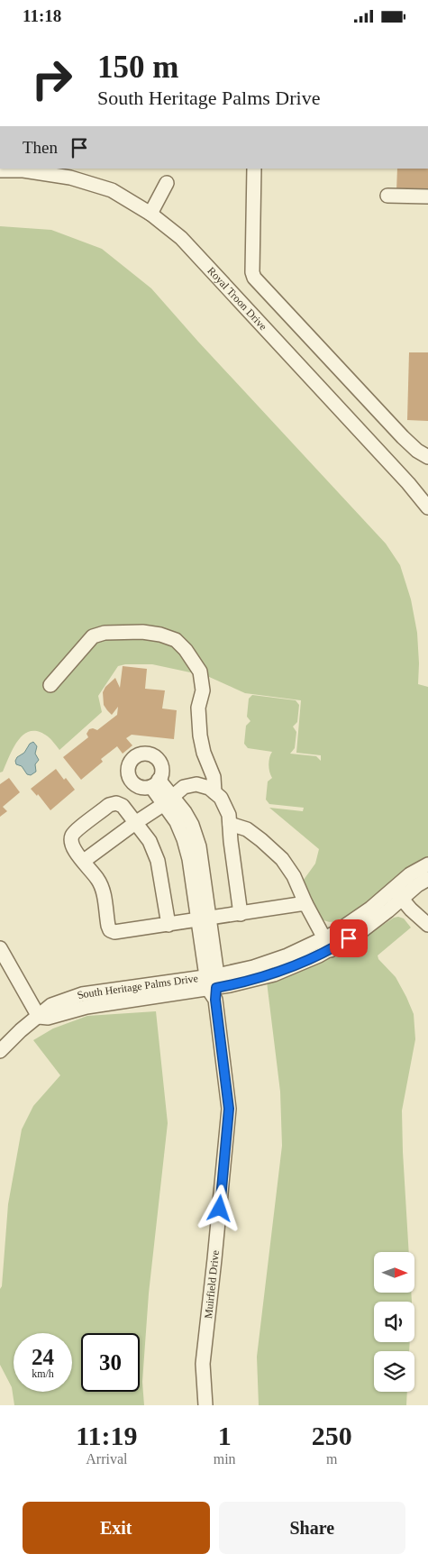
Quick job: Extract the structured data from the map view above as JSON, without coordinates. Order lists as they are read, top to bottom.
{
  "streets": {
    "street": ["Royal Troon Drive", "South Heritage Palms Drive", "Muirfield Drive"]
  },
  "crossings": [
    ["South Heritage Palms Drive", "Muirfield Drive"]
  ],
  "north": "right",
  "page": {
    "status": "11:18",
    "turn": ["150 m", "South Heritage Palms Drive"],
    "then": "Then",
    "speed": "24 km/h",
    "limit": "30",
    "eta": [
      "11:19",
      "Arrival",
      "1",
      "min",
      "250",
      "m"
    ],
    "buttons": ["Exit", "Share"]
  }
}
